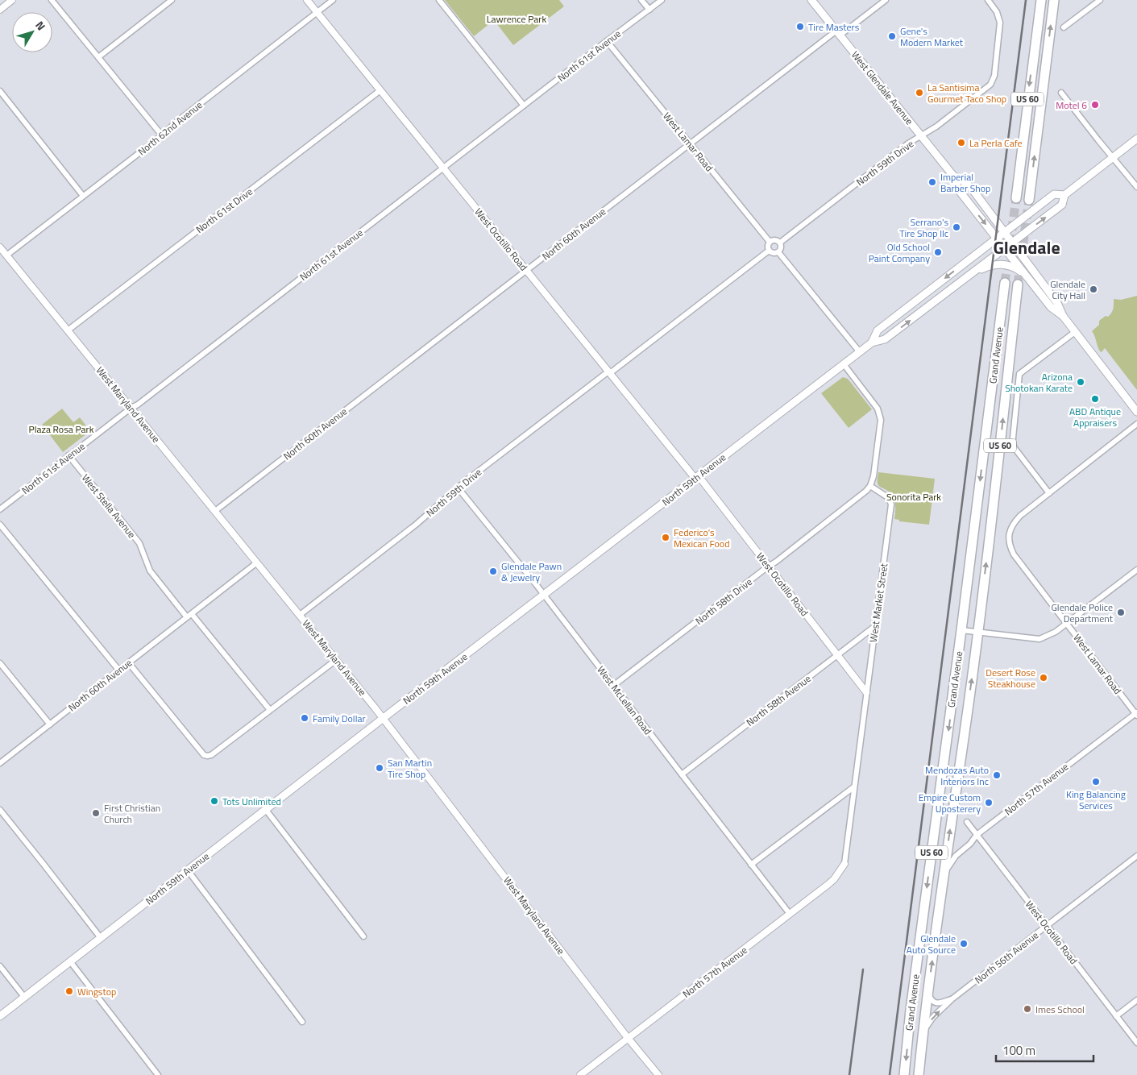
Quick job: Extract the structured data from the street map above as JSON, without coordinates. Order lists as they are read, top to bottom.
{
  "streets": {
    "highway": ["US 60", "Grand Avenue"],
    "main road": ["West Glendale Avenue", "North 59th Avenue"],
    "street": [
      "North 61st Avenue",
      "North 62nd Avenue",
      "West Lamar Road",
      "North 59th Drive",
      "North 61st Drive",
      "North 60th Avenue",
      "West Ocotillo Road",
      "West Maryland Avenue",
      "West Stella Avenue",
      "North 58th Drive",
      "West Market Street",
      "West McLellan Road",
      "North 58th Avenue",
      "North 57th Avenue",
      "North 56th Avenue"
    ]
  },
  "crossings": [
    ["North 61st Avenue", "West Lamar Road"],
    ["North 61st Avenue", "West Ocotillo Road"],
    ["North 61st Avenue", "West Maryland Avenue"],
    ["North 61st Avenue", "West Stella Avenue"],
    ["West Glendale Avenue", "North 59th Drive"],
    ["West Glendale Avenue", "North 60th Avenue"],
    ["West Glendale Avenue", "North 59th Avenue"],
    ["North 62nd Avenue", "West Ocotillo Road"],
    ["North 62nd Avenue", "West Maryland Avenue"],
    ["West Lamar Road", "North 59th Drive"],
    ["West Lamar Road", "North 60th Avenue"],
    ["West Lamar Road", "North 57th Avenue"],
    ["North 59th Drive", "West Ocotillo Road"],
    ["North 59th Drive", "West Maryland Avenue"],
    ["North 59th Drive", "West McLellan Road"],
    ["North 61st Drive", "West Ocotillo Road"],
    ["North 61st Drive", "West Maryland Avenue"],
    ["North 60th Avenue", "West Ocotillo Road"],
    ["North 60th Avenue", "West Maryland Avenue"],
    ["North 60th Avenue", "West Stella Avenue"],
    ["West Ocotillo Road", "North 59th Avenue"],
    ["West Ocotillo Road", "North 58th Drive"],
    ["West Ocotillo Road", "West Market Street"],
    ["West Ocotillo Road", "North 58th Avenue"],
    ["West Ocotillo Road", "North 57th Avenue"],
    ["West Ocotillo Road", "North 56th Avenue"],
    ["Grand Avenue", "North 57th Avenue"],
    ["Grand Avenue", "North 56th Avenue"],
    ["West Maryland Avenue", "North 59th Avenue"],
    ["West Maryland Avenue", "North 57th Avenue"],
    ["North 59th Avenue", "West McLellan Road"],
    ["North 58th Drive", "West Market Street"],
    ["North 58th Drive", "West McLellan Road"],
    ["West Market Street", "North 58th Avenue"],
    ["West Market Street", "North 57th Avenue"],
    ["West McLellan Road", "North 58th Avenue"],
    ["West McLellan Road", "North 57th Avenue"]
  ],
  "districts": ["Glendale"],
  "parks": ["Lawrence Park", "Plaza Rosa Park", "Sonorita Park"],
  "places": [
    "Tire Masters",
    "Gene's Modern Market",
    "La Santisima Gourmet Taco Shop",
    "Motel 6",
    "La Perla Cafe",
    "Imperial Barber Shop",
    "Serrano's Tire Shop llc",
    "Old School Paint Company",
    "Glendale City Hall",
    "Arizona Shotokan Karate",
    "ABD Antique Appraisers",
    "Federico's Mexican Food",
    "Glendale Pawn & Jewelry",
    "Glendale Police Department",
    "Desert Rose Steakhouse",
    "Family Dollar",
    "San Martin Tire Shop",
    "Mendozas Auto Interiors Inc",
    "King Balancing Services",
    "Tots Unlimited",
    "Empire Custom Uposterery",
    "First Christian Church",
    "Glendale Auto Source",
    "Wingstop",
    "Imes School"
  ],
  "scale_bar": "100 m",
  "north": "top right"
}
